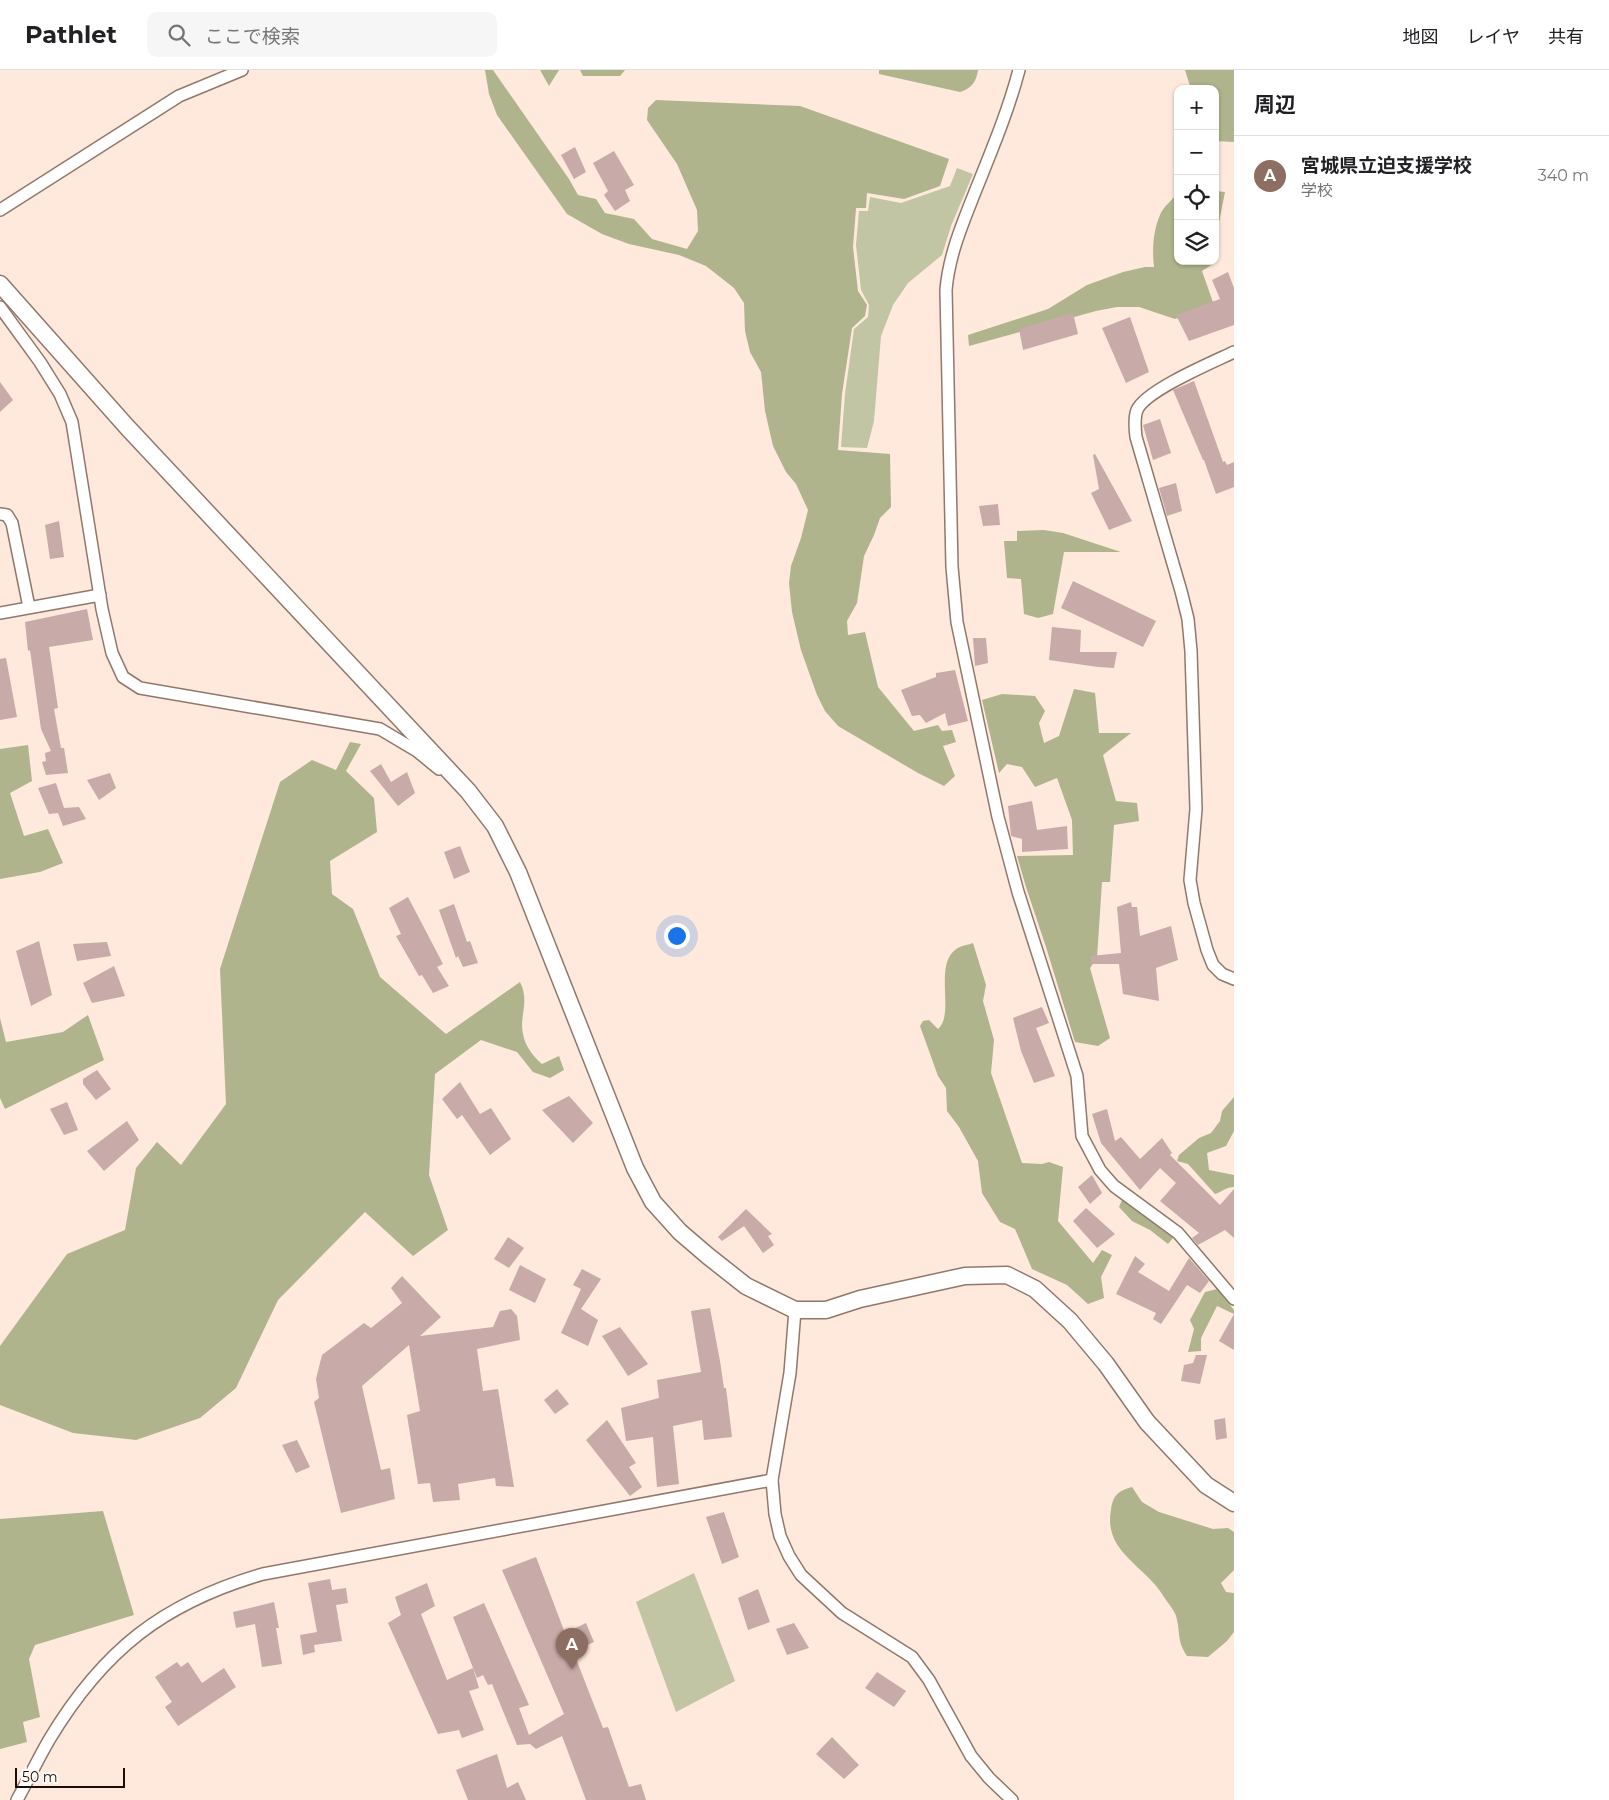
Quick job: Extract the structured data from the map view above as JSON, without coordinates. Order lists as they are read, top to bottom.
{
  "scale_bar": "50 m",
  "page": {
    "header": "Pathlet",
    "search": "ここで検索",
    "nav": ["地図", "レイヤ", "共有"],
    "heading": "周辺",
    "map_buttons": ["+", "−"],
    "list": [
      {
        "mark": "A",
        "name": "宮城県立迫支援学校",
        "note": "学校",
        "value": "340 m"
      }
    ],
    "pins": "A",
    "scale": "50 m"
  }
}
